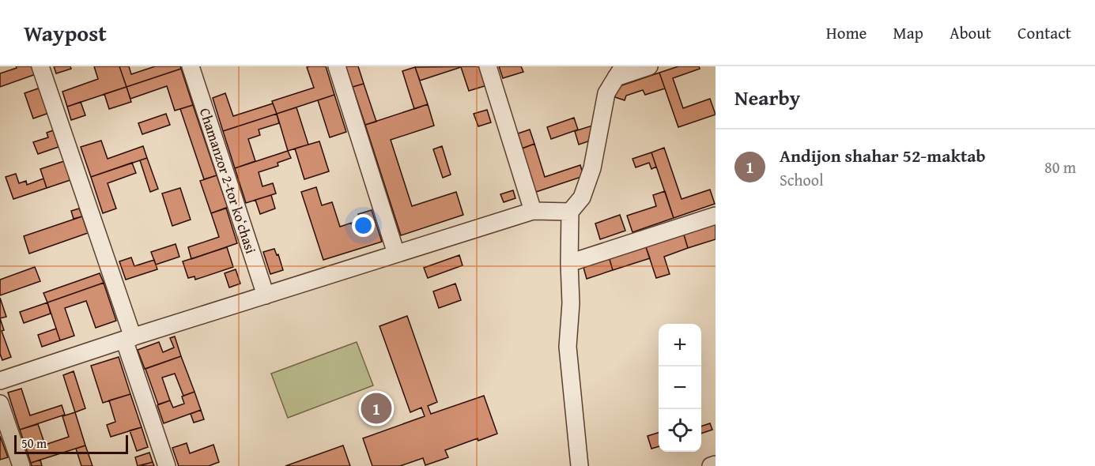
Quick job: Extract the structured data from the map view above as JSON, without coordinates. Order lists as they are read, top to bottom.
{
  "streets": {
    "street": ["Chamanzor 2-tor koʻchasi"]
  },
  "scale_bar": "50 m",
  "page": {
    "header": "Waypost",
    "nav": [
      "Home",
      "Map",
      "About",
      "Contact"
    ],
    "heading": "Nearby",
    "list": [
      {
        "mark": "1",
        "name": "Andijon shahar 52-maktab",
        "note": "School",
        "value": "80 m"
      }
    ],
    "map_buttons": ["+", "−"],
    "pins": "1",
    "scale": "50 m"
  }
}
